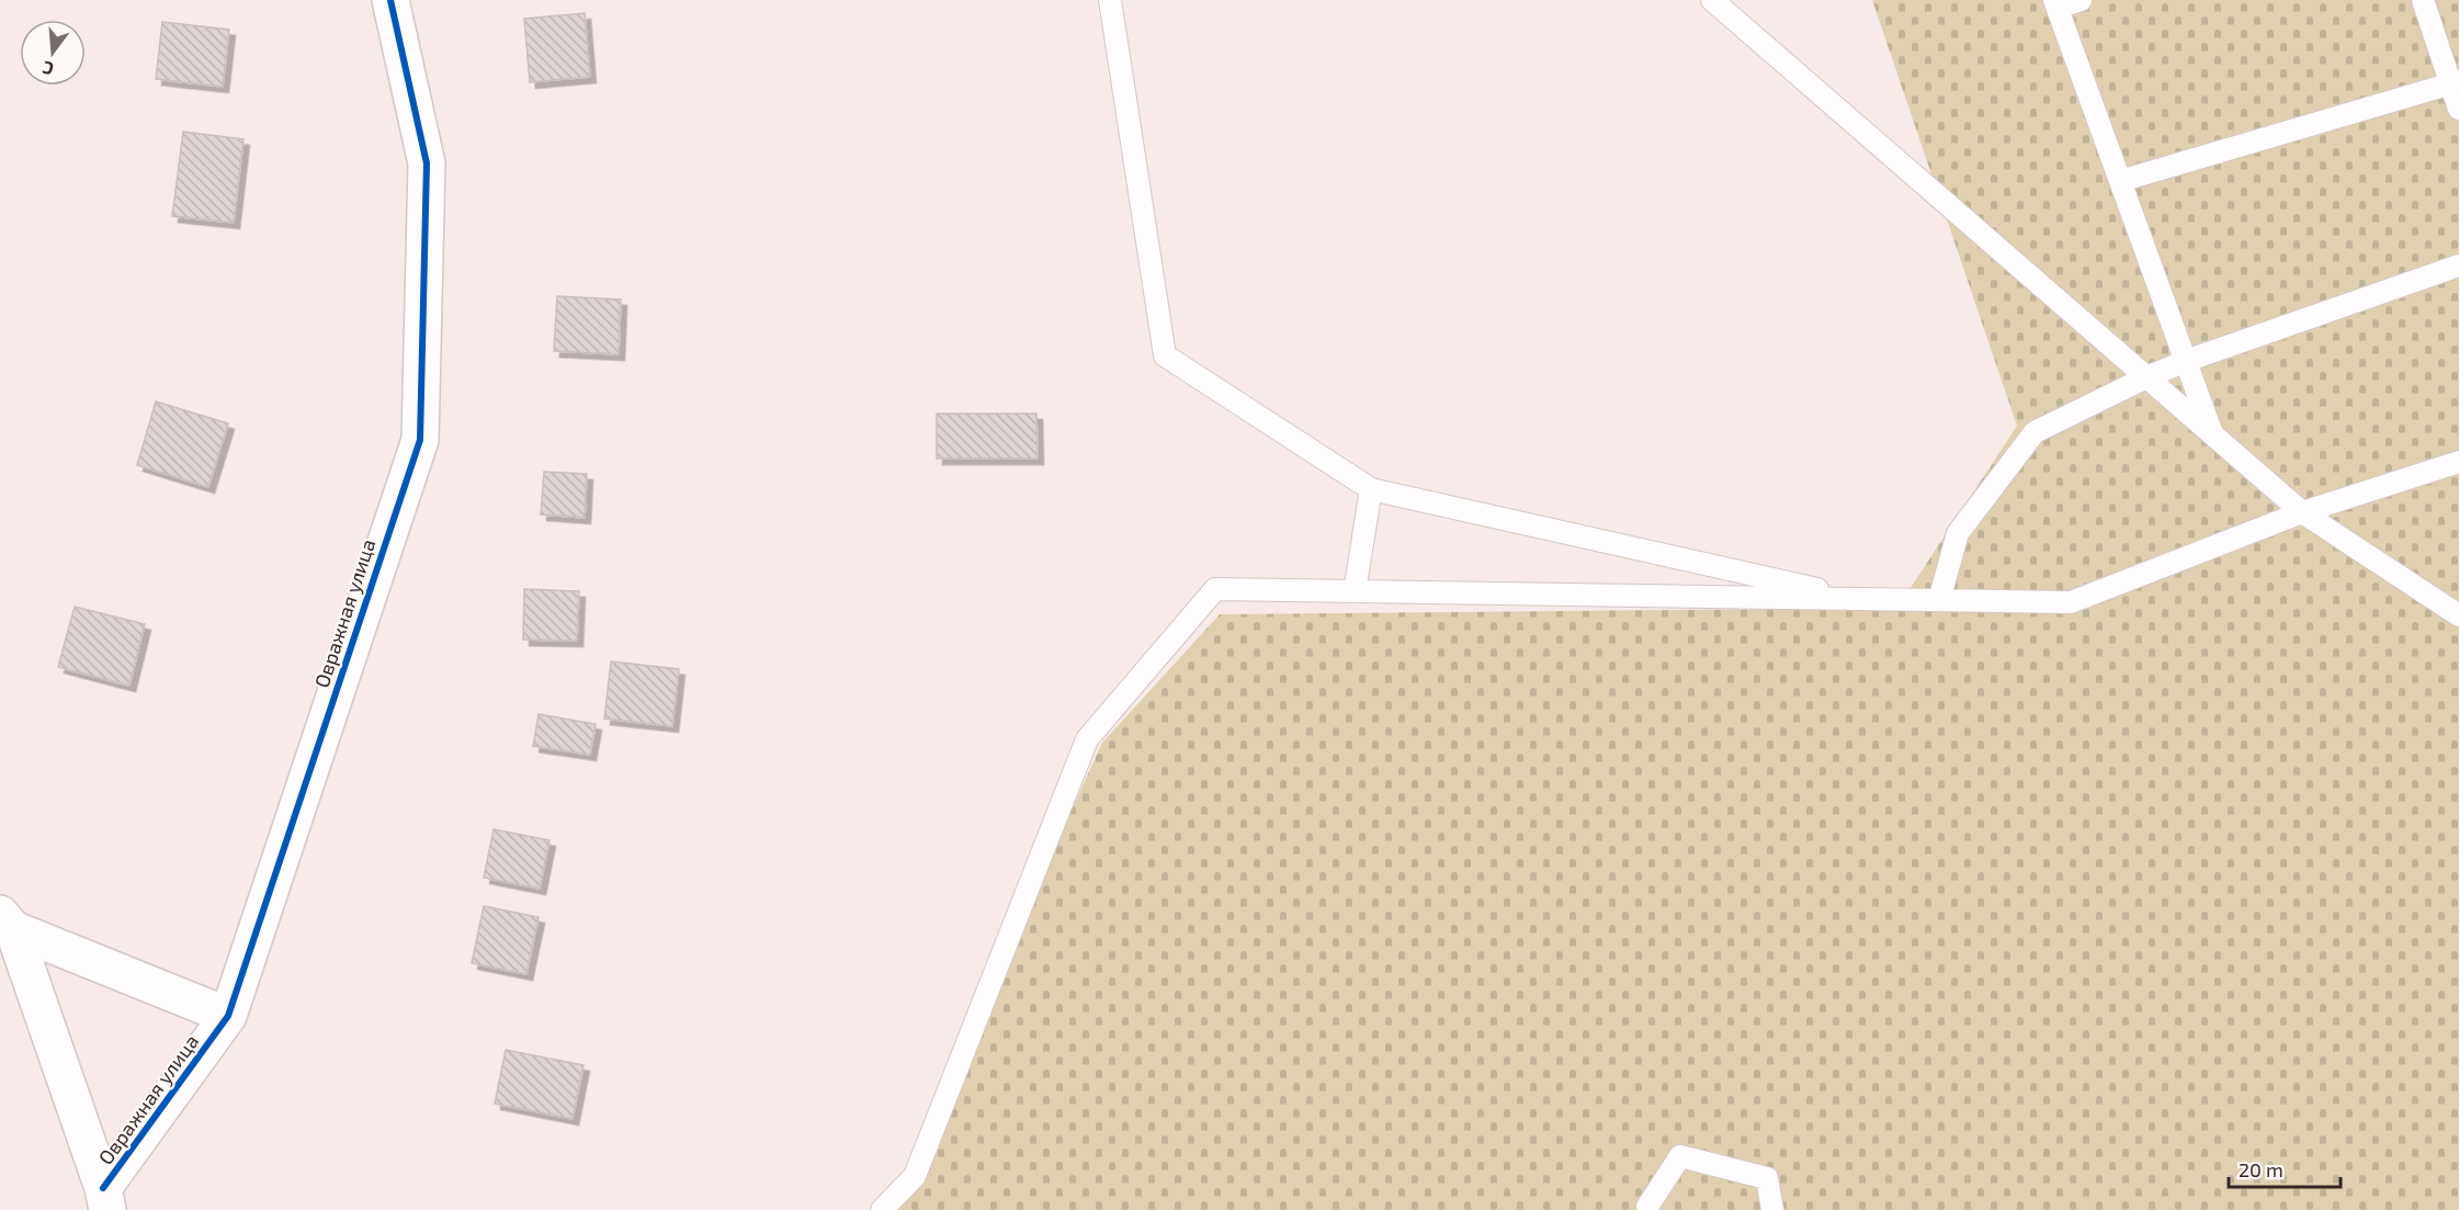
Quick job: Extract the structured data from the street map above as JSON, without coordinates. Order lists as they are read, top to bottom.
{
  "streets": {
    "street": ["Овражная улица"]
  },
  "scale_bar": "20 m",
  "north": "bottom"
}
